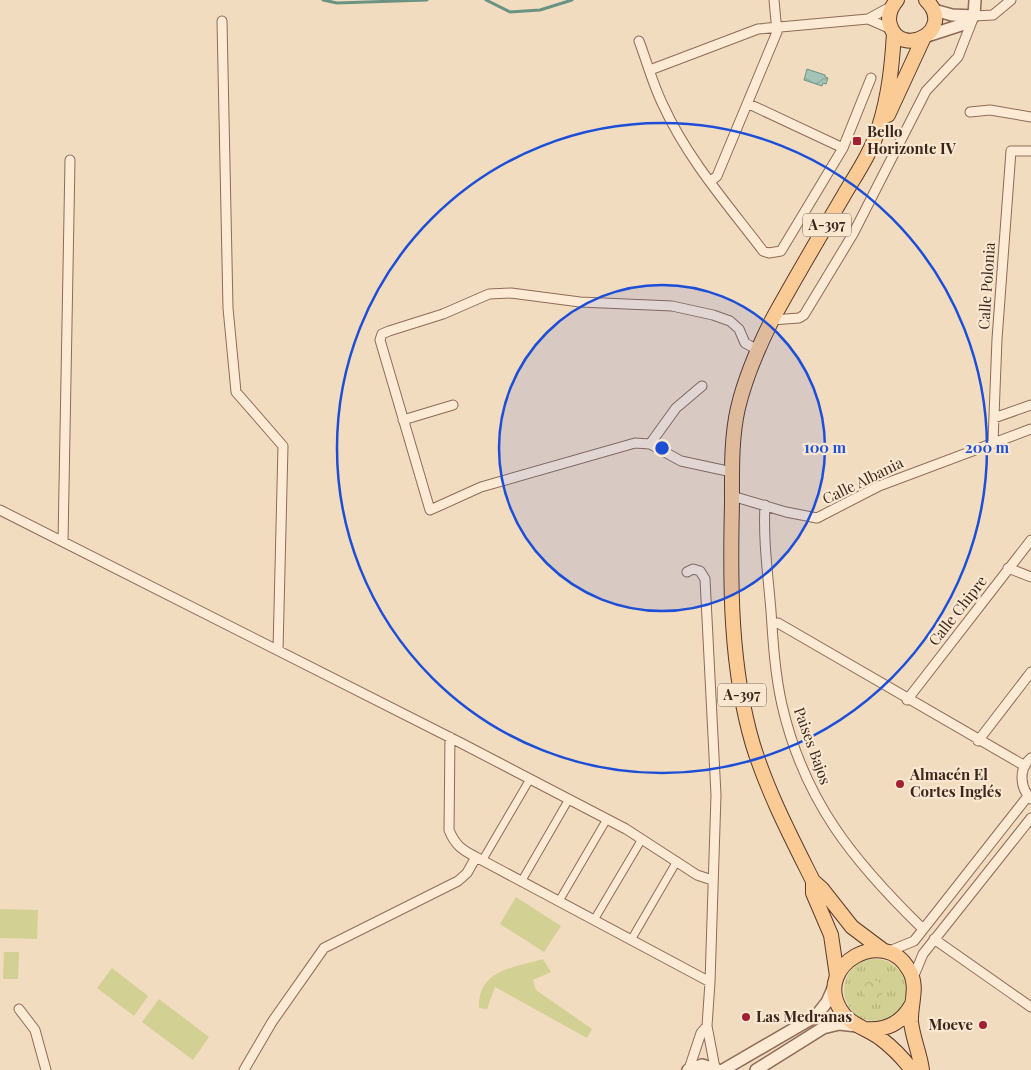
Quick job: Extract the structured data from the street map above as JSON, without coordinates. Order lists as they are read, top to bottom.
{
  "streets": {
    "main road": ["A-397"],
    "street": [
      "Calle Polonia",
      "Calle Albania",
      "Calle Chipre",
      "Paises Bajos"
    ]
  },
  "crossings": [
    ["A-397", "Calle Albania"],
    ["Calle Polonia", "Calle Albania"],
    ["Calle Albania", "Paises Bajos"]
  ],
  "places": {
    "transit": ["Bello Horizonte IV"],
    "other": ["Almacén El Cortes Inglés", "Las Medranas", "Moeve"]
  },
  "rings": ["100 m", "200 m"]
}
